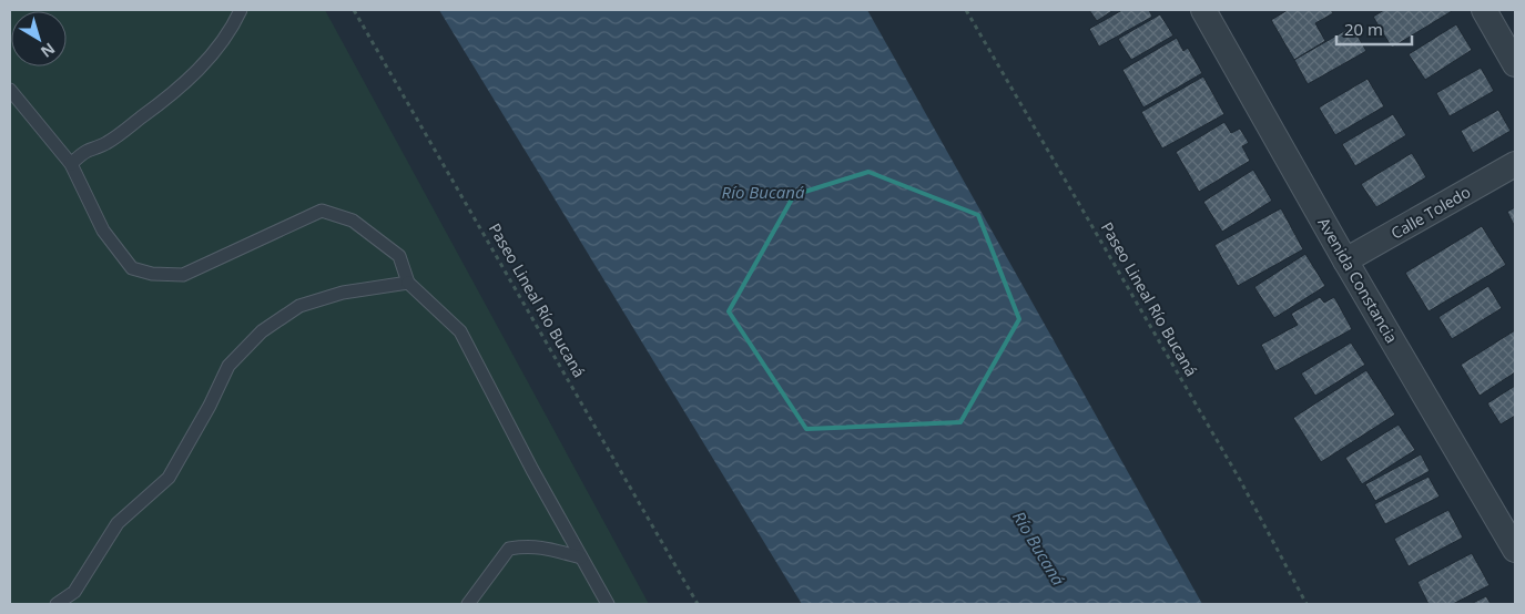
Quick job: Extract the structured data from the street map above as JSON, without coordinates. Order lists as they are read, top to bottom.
{
  "streets": {
    "street": ["Calle Toledo", "Avenida Constancia"],
    "path": ["Paseo Lineal Río Bucaná"]
  },
  "crossings": [
    ["Calle Toledo", "Avenida Constancia"]
  ],
  "water": ["Río Bucaná"],
  "scale_bar": "20 m",
  "north": "bottom right"
}
